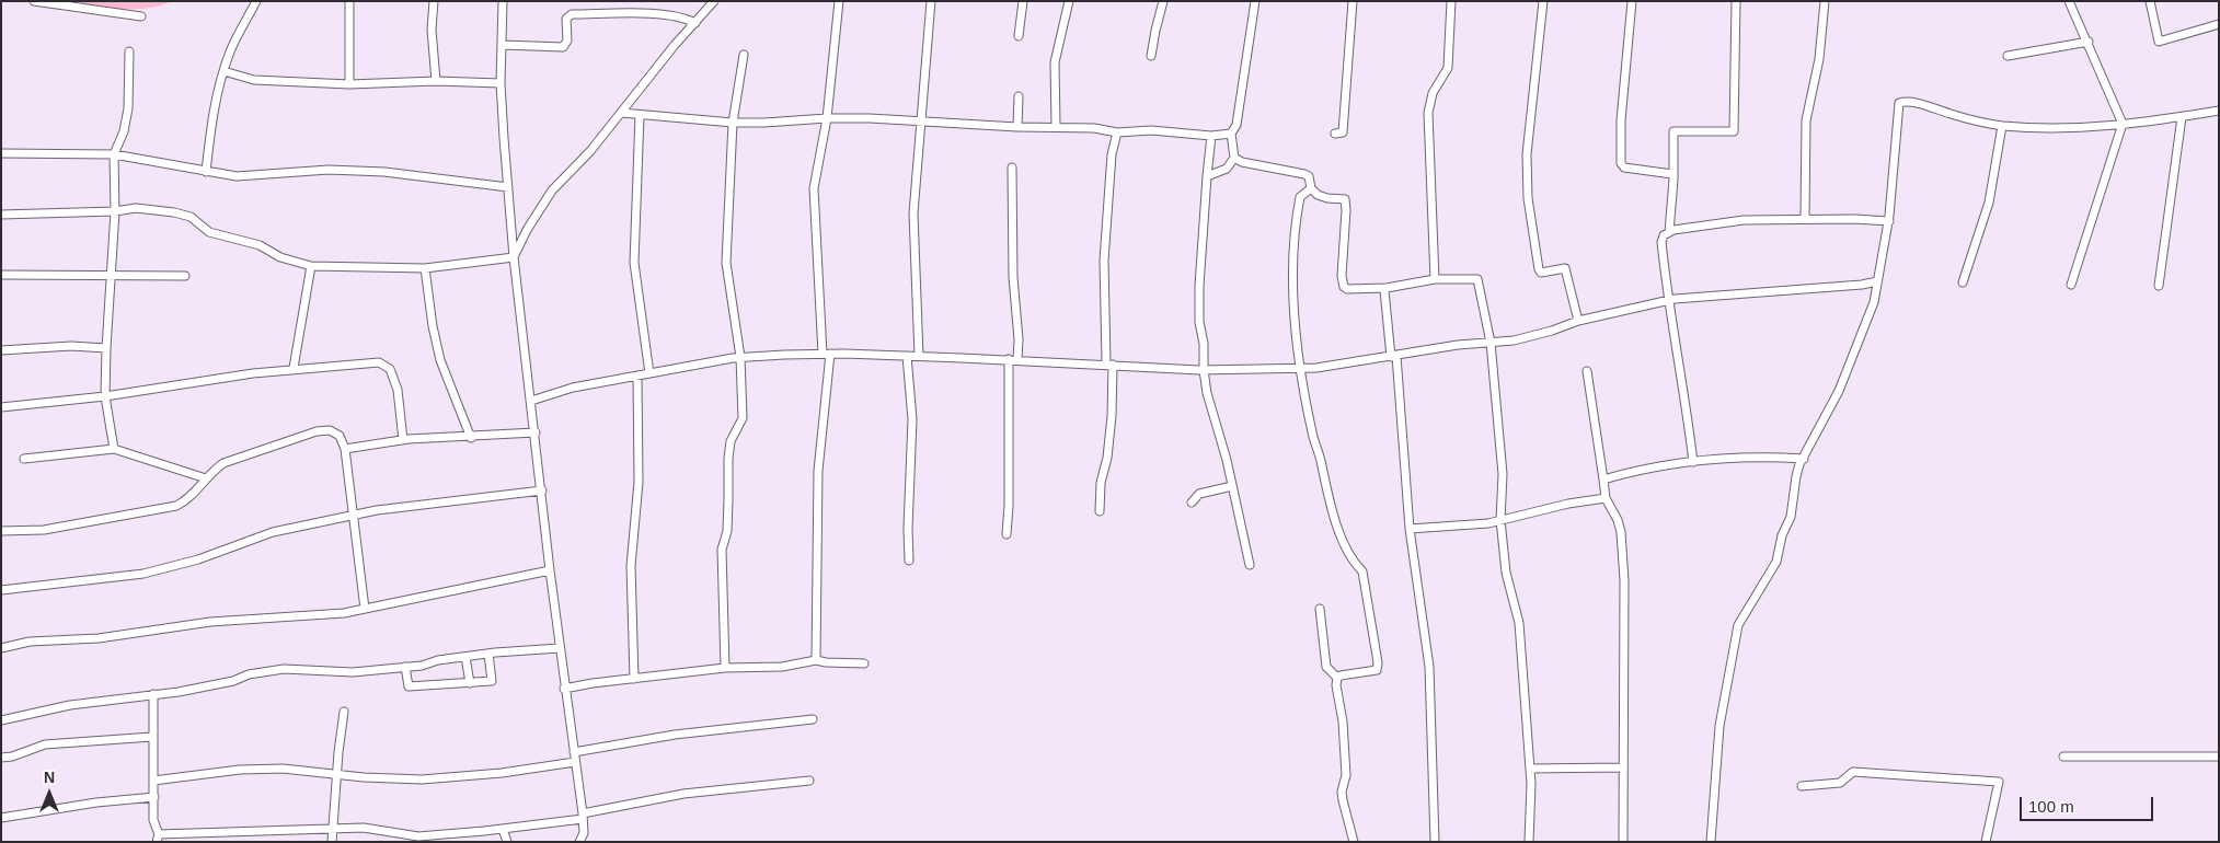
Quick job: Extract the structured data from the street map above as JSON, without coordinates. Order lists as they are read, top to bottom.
{
  "scale_bar": "100 m",
  "north": "top"
}
